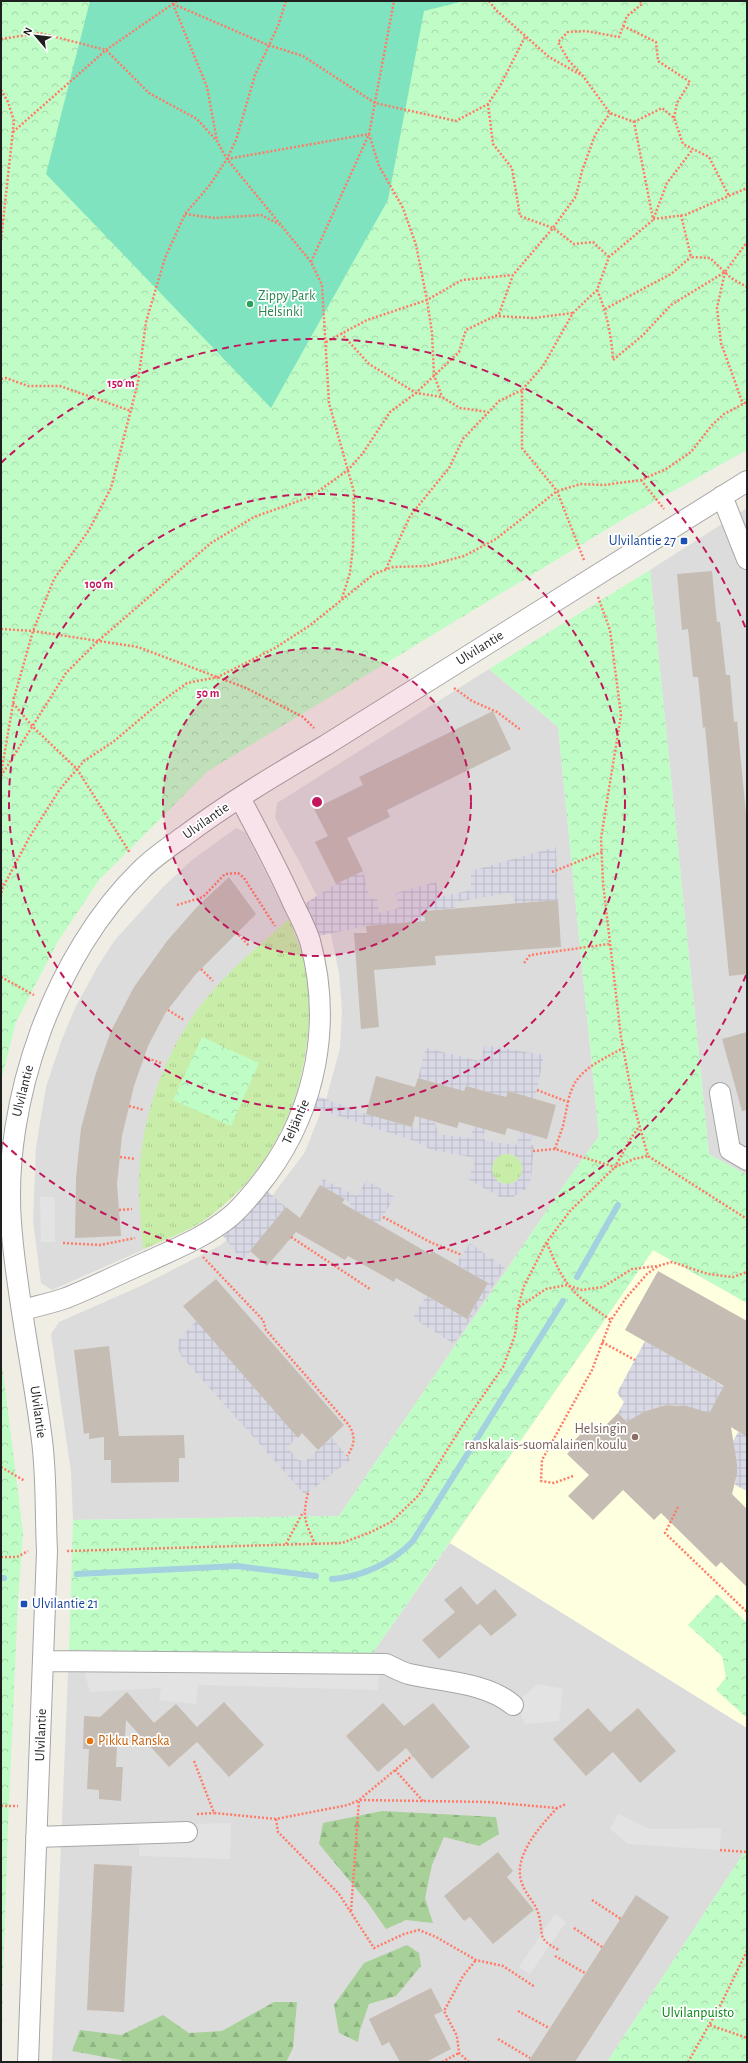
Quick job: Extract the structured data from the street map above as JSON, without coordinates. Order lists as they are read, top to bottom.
{
  "streets": {
    "street": ["Ulvilantie", "Teljäntie"]
  },
  "crossings": [
    ["Ulvilantie", "Teljäntie"]
  ],
  "parks": ["Ulvilanpuisto"],
  "places": {
    "other": ["Zippy Park Helsinki", "Helsingin ranskalais-suomalainen koulu", "Pikku Ranska"],
    "transit": ["Ulvilantie 27", "Ulvilantie 21"]
  },
  "north": "top left",
  "rings": ["150 m", "100 m", "50 m"]
}
